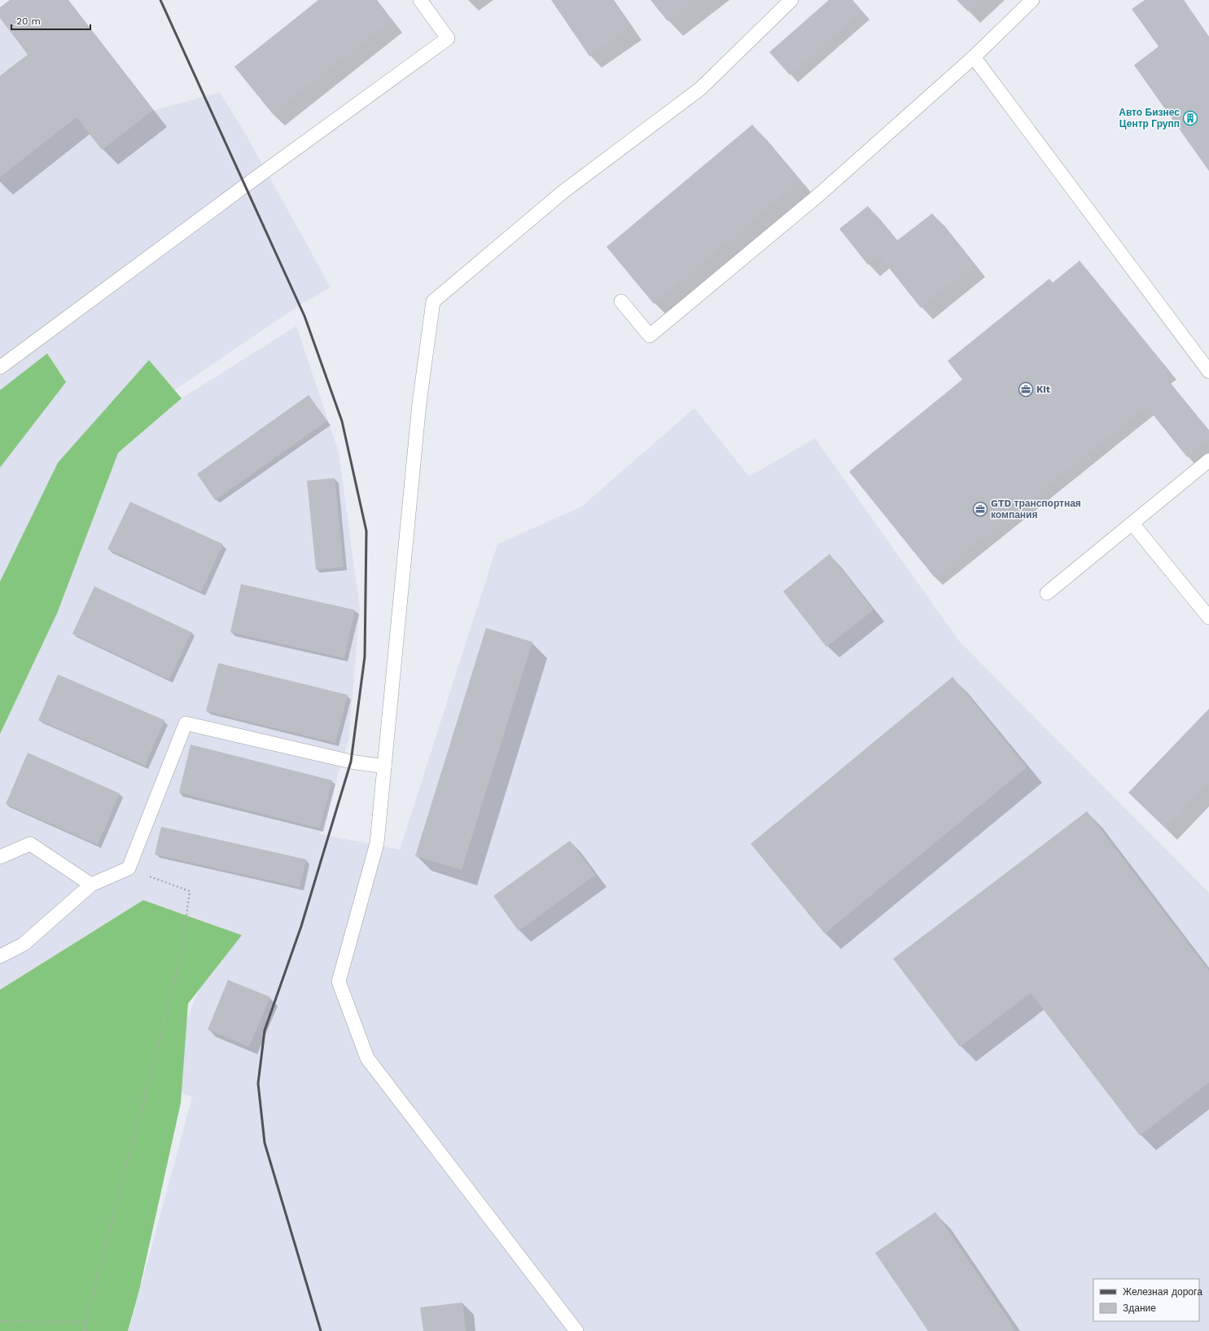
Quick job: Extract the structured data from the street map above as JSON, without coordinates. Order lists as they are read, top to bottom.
{
  "places": {
    "building": ["Авто Бизнес Центр Групп"],
    "office": ["Kit", "GTD транспортная компания"]
  },
  "legend": ["Железная дорога", "Здание"],
  "scale_bar": "20 m"
}
